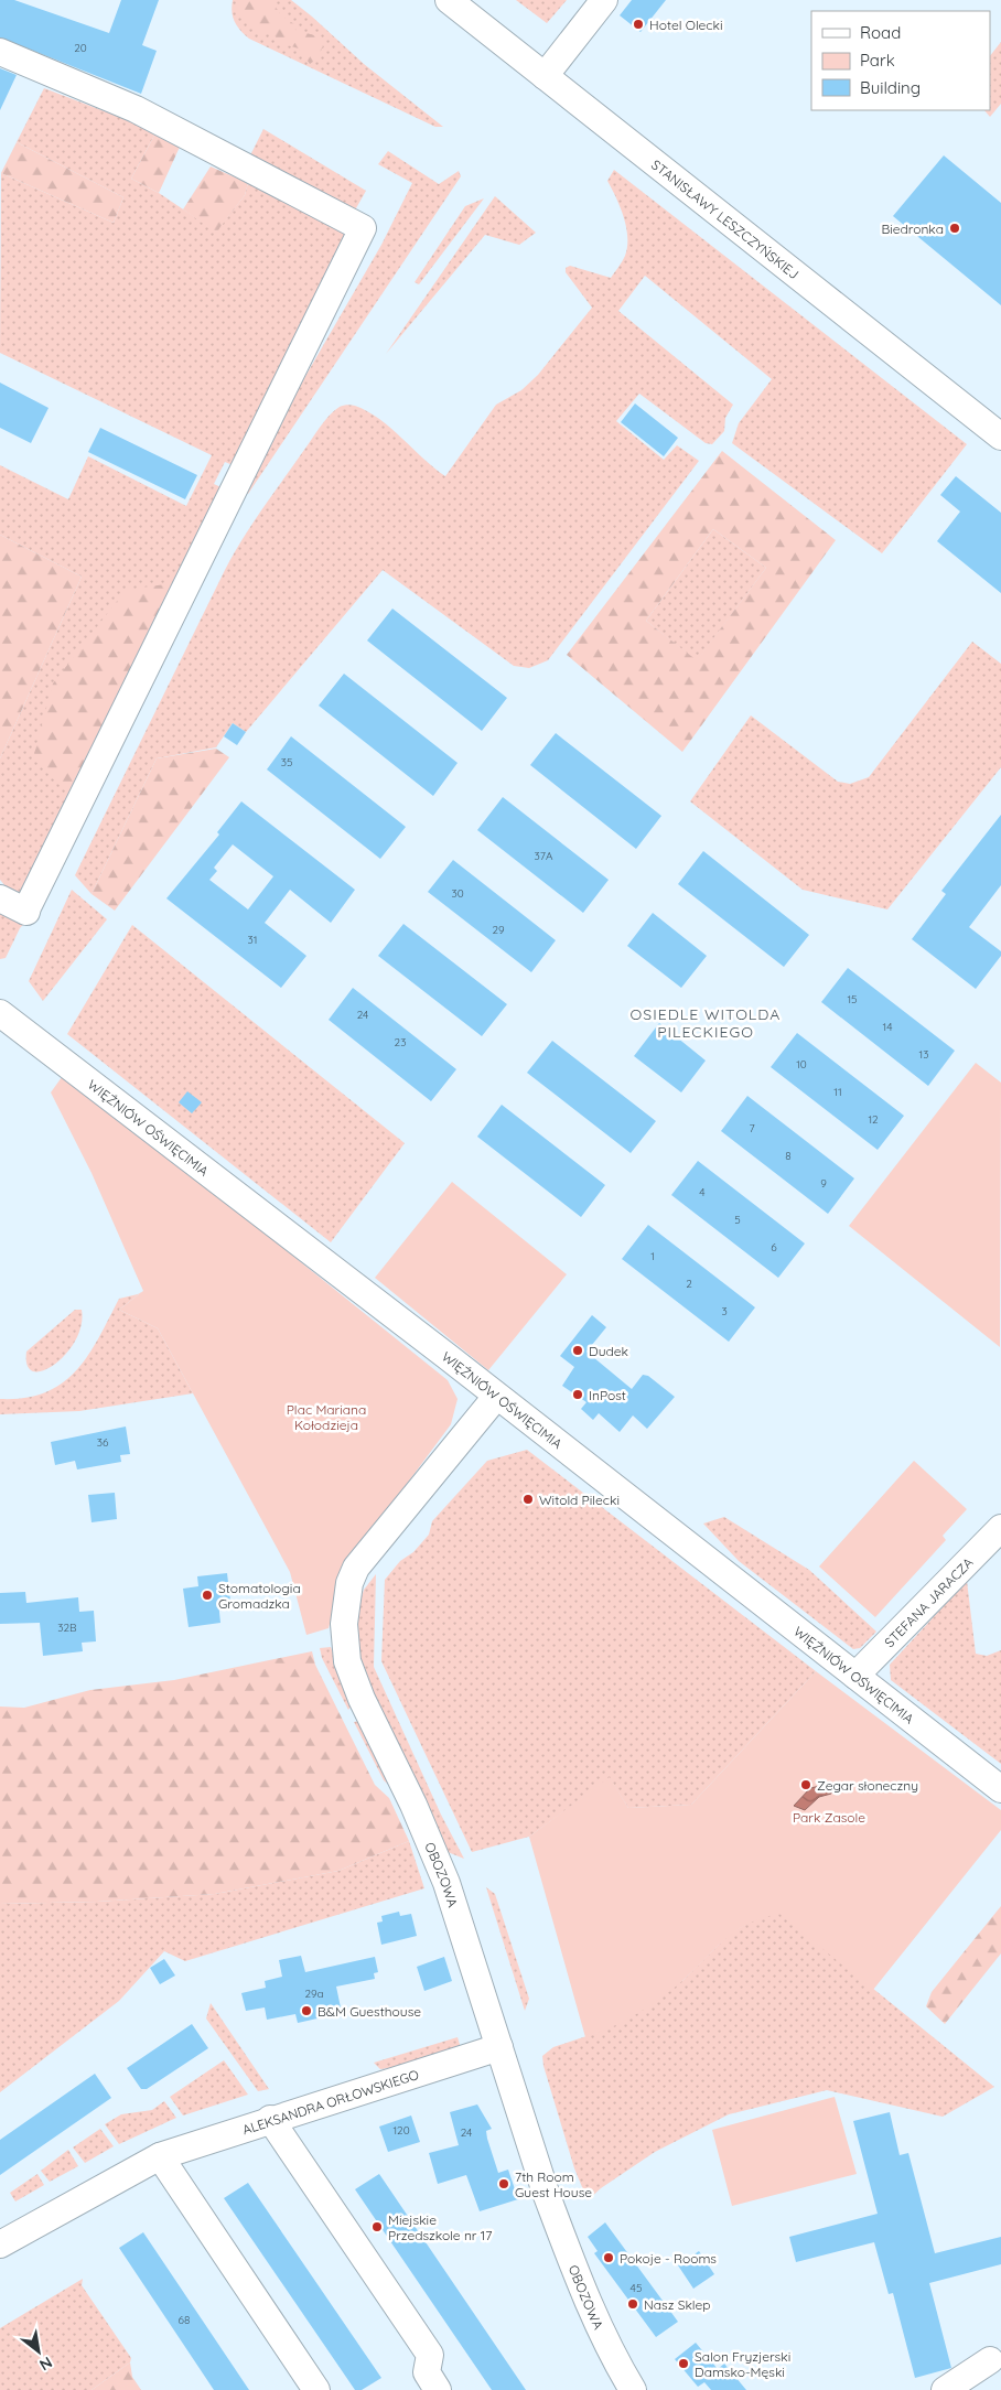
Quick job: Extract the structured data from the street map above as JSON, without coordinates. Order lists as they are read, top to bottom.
{
  "streets": {
    "street": [
      "STANISŁAWY LESZCZYŃSKIEJ",
      "WIĘŹNIÓW OŚWIĘCIMIA",
      "STEFANA JARACZA",
      "OBOZOWA",
      "ALEKSANDRA ORŁOWSKIEGO"
    ]
  },
  "crossings": [
    ["WIĘŹNIÓW OŚWIĘCIMIA", "STEFANA JARACZA"],
    ["WIĘŹNIÓW OŚWIĘCIMIA", "OBOZOWA"],
    ["OBOZOWA", "ALEKSANDRA ORŁOWSKIEGO"]
  ],
  "districts": ["OSIEDLE WITOLDA PILECKIEGO"],
  "parks": ["Plac Mariana Kołodzieja", "Park Zasole"],
  "places": [
    "Hotel Olecki",
    "Biedronka",
    "Dudek",
    "InPost",
    "Witold Pilecki",
    "Stomatologia Gromadzka",
    "Zegar słoneczny",
    "B&M Guesthouse",
    "7th Room Guest House",
    "Miejskie Przedszkole nr 17",
    "Pokoje - Rooms",
    "Nasz Sklep",
    "Salon Fryzjerski Damsko-Męski"
  ],
  "house_numbers": [
    "20",
    "35",
    "37A",
    "30",
    "29",
    "31",
    "15",
    "24",
    "14",
    "23",
    "13",
    "10",
    "11",
    "12",
    "7",
    "8",
    "9",
    "4",
    "5",
    "6",
    "1",
    "2",
    "3",
    "36",
    "32B",
    "29a",
    "120",
    "24",
    "45",
    "68"
  ],
  "legend": ["Road", "Park", "Building"],
  "north": "bottom right"
}
